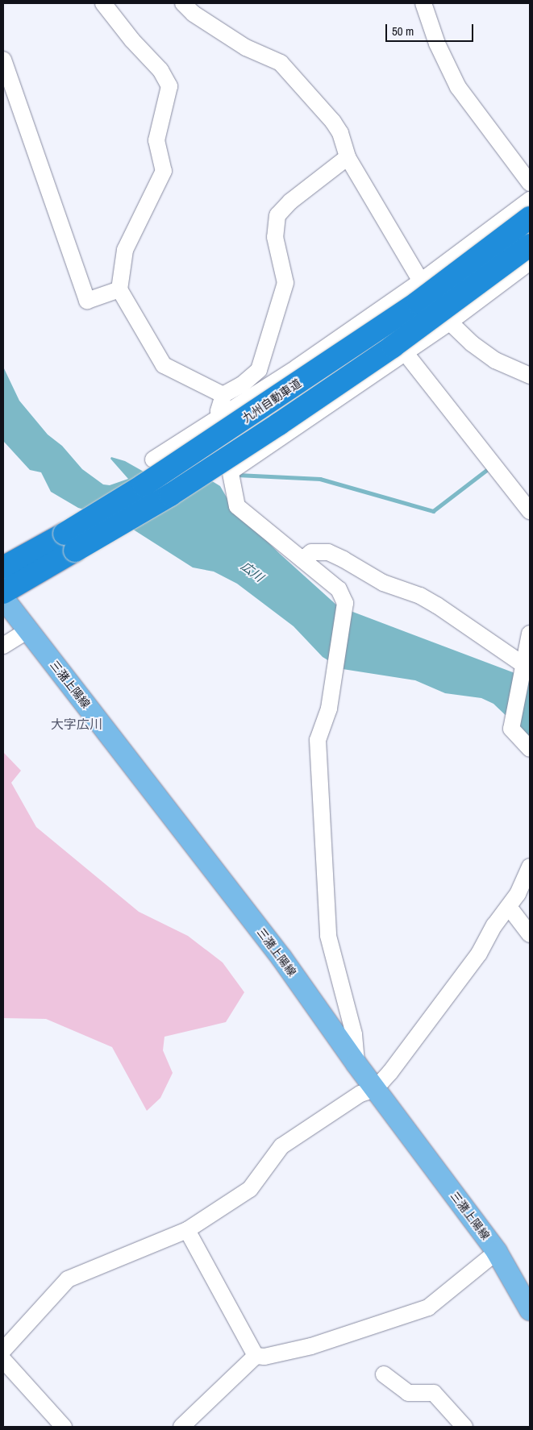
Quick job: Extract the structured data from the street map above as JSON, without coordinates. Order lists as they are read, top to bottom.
{
  "streets": {
    "highway": ["九州自動車道"],
    "main road": ["三潴上陽線"]
  },
  "crossings": [
    ["九州自動車道", "三潴上陽線"]
  ],
  "districts": ["大字広川"],
  "water": ["広川"],
  "scale_bar": "50 m"
}
